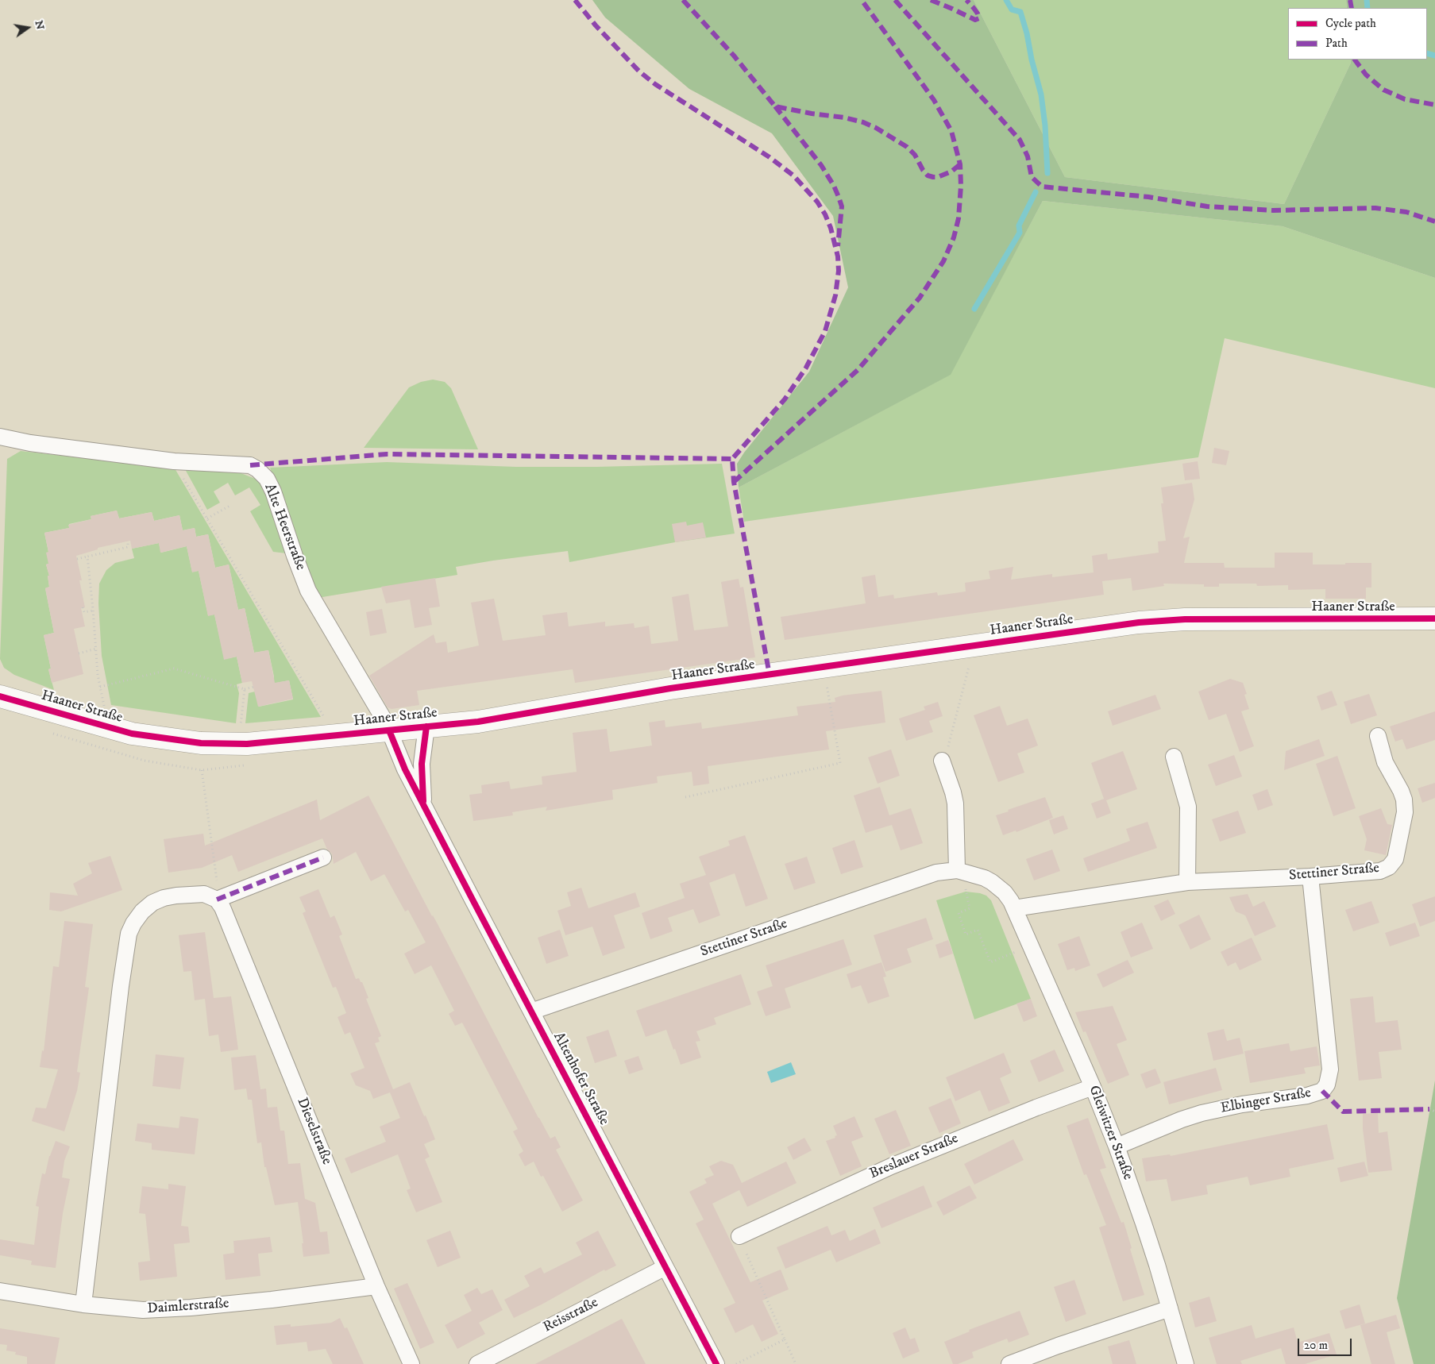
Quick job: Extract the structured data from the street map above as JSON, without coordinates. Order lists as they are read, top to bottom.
{
  "streets": {
    "main road": ["Haaner Straße"],
    "street": [
      "Alte Heerstraße",
      "Stettiner Straße",
      "Altenhofer Straße",
      "Elbinger Straße",
      "Dieselstraße",
      "Gleiwitzer Straße",
      "Breslauer Straße",
      "Daimlerstraße",
      "Reisstraße"
    ]
  },
  "crossings": [
    ["Alte Heerstraße", "Haaner Straße"],
    ["Alte Heerstraße", "Altenhofer Straße"],
    ["Haaner Straße", "Altenhofer Straße"],
    ["Stettiner Straße", "Altenhofer Straße"],
    ["Stettiner Straße", "Elbinger Straße"],
    ["Stettiner Straße", "Gleiwitzer Straße"],
    ["Altenhofer Straße", "Reisstraße"],
    ["Elbinger Straße", "Gleiwitzer Straße"],
    ["Dieselstraße", "Daimlerstraße"],
    ["Gleiwitzer Straße", "Breslauer Straße"]
  ],
  "legend": ["Cycle path", "Path"],
  "scale_bar": "20 m",
  "north": "right"
}
